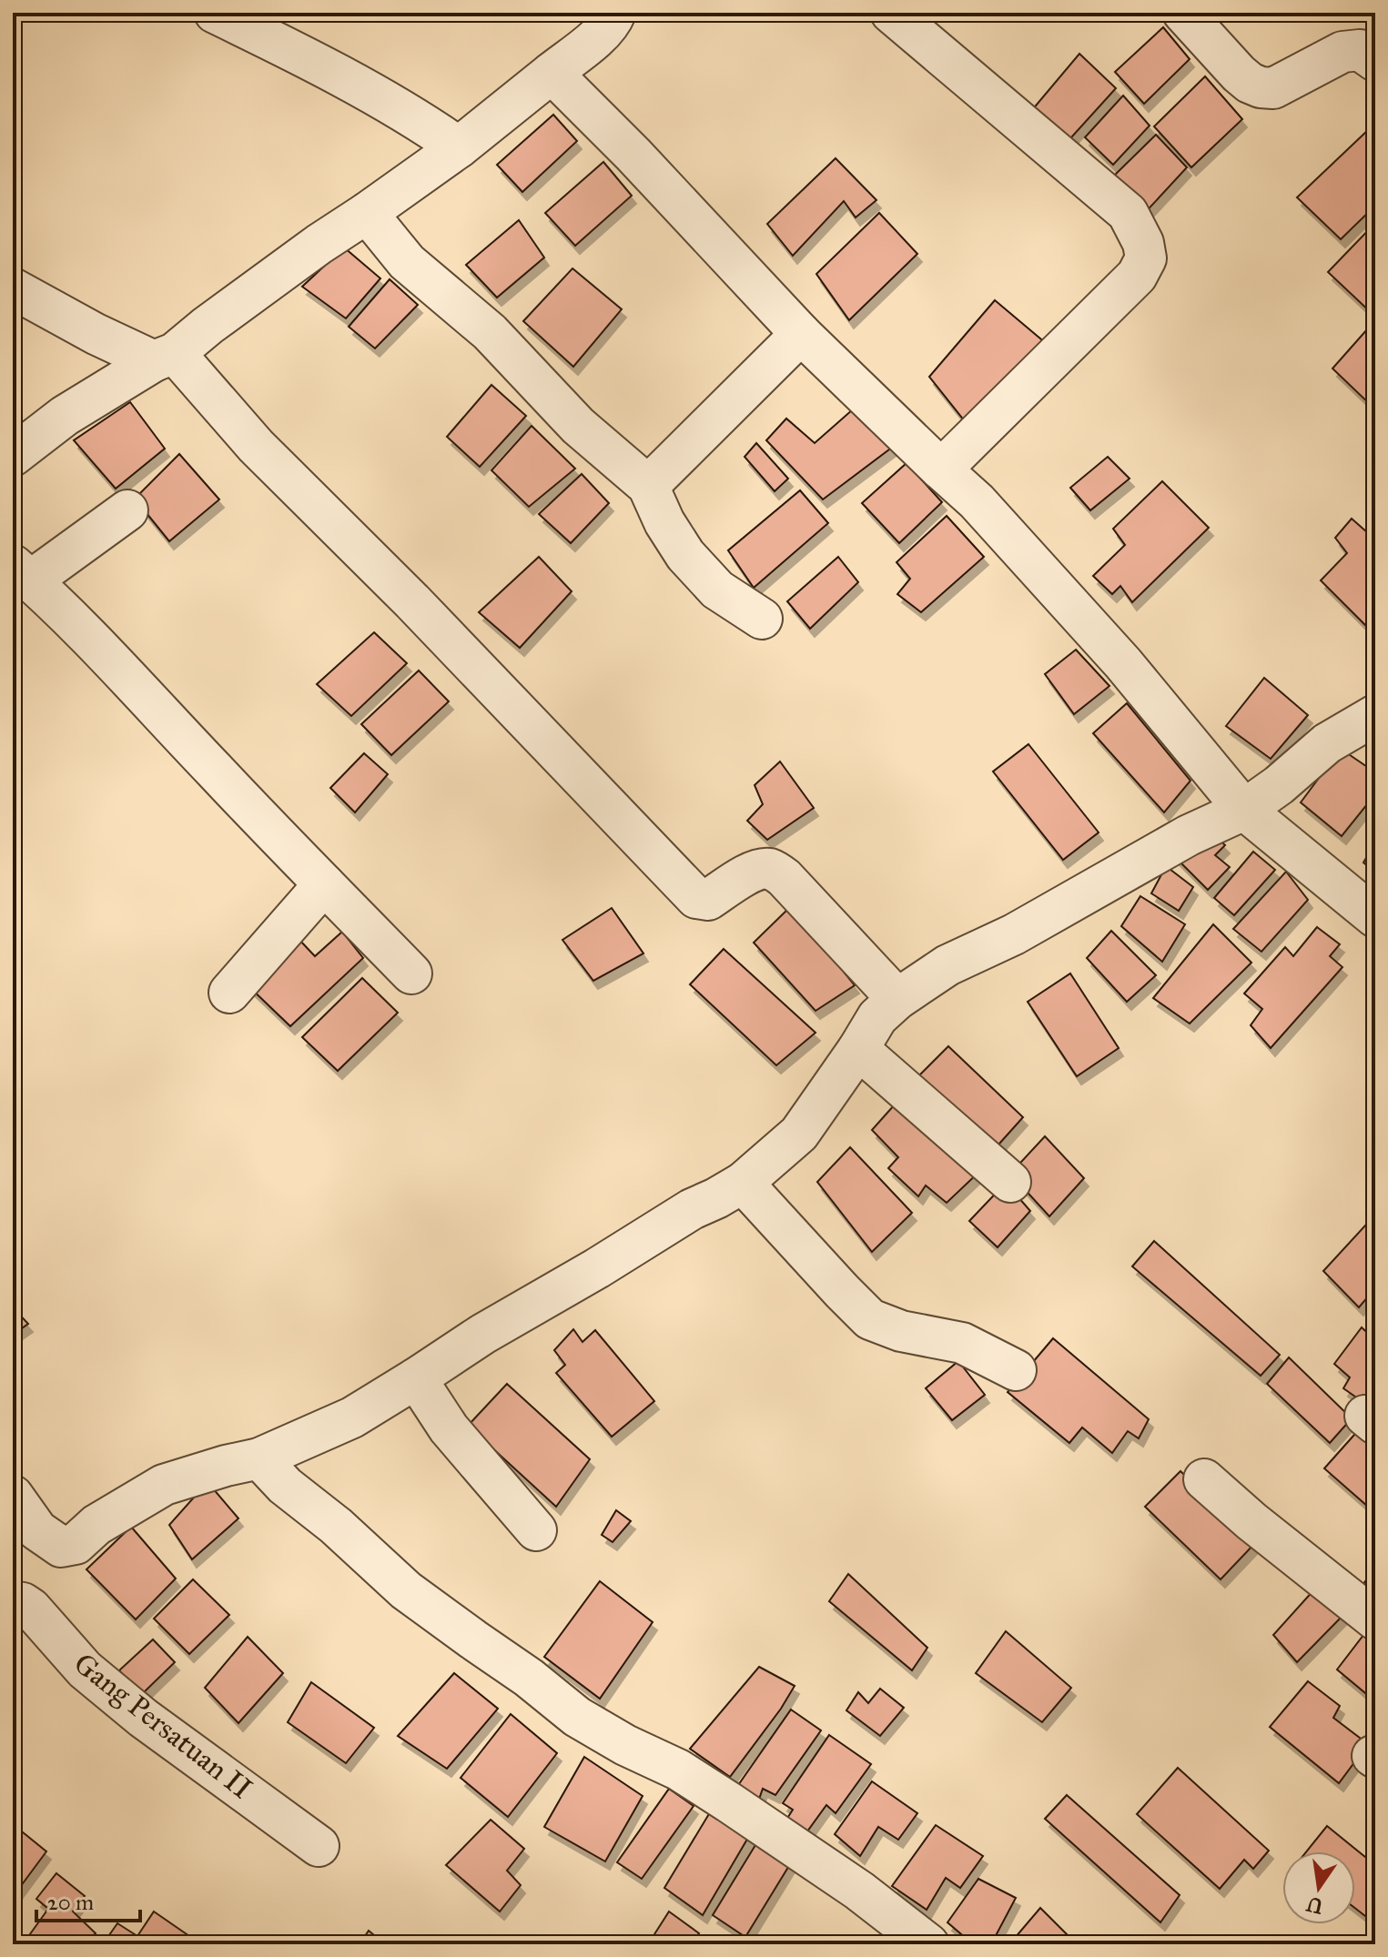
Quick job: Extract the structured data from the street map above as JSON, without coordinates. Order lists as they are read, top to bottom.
{
  "streets": {
    "street": ["Gang Persatuan II"]
  },
  "scale_bar": "20 m",
  "north": "bottom"
}
